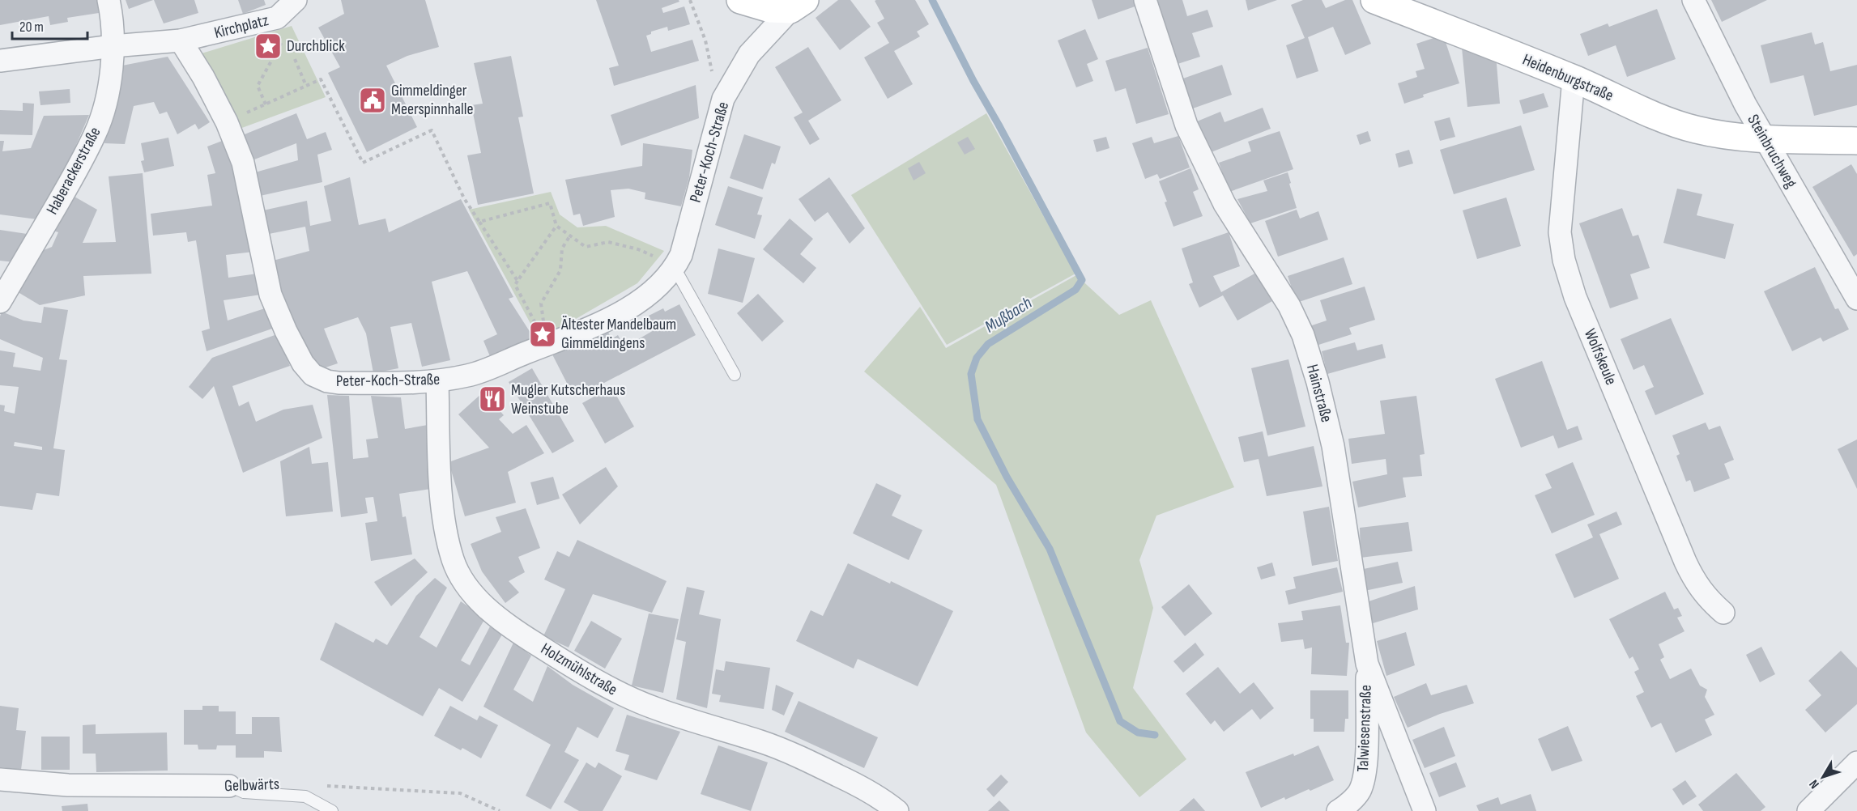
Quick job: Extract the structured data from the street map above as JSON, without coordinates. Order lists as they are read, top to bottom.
{
  "streets": {
    "street": [
      "Kirchplatz",
      "Heidenburgstraße",
      "Steinbruchweg",
      "Peter-Koch-Straße",
      "Haberackerstraße",
      "Wolfskeule",
      "Hainstraße",
      "Holzmühlstraße",
      "Talwiesenstraße",
      "Gelbwärts"
    ]
  },
  "crossings": [
    ["Kirchplatz", "Peter-Koch-Straße"],
    ["Heidenburgstraße", "Steinbruchweg"],
    ["Heidenburgstraße", "Wolfskeule"],
    ["Peter-Koch-Straße", "Holzmühlstraße"],
    ["Hainstraße", "Talwiesenstraße"]
  ],
  "water": ["Mußbach"],
  "places": {
    "place": ["Durchblick", "Ältester Mandelbaum Gimmeldingens"],
    "public building": ["Gimmeldinger Meerspinnhalle"],
    "restaurant": ["Mugler Kutscherhaus Weinstube"]
  },
  "scale_bar": "20 m",
  "north": "bottom left"
}
